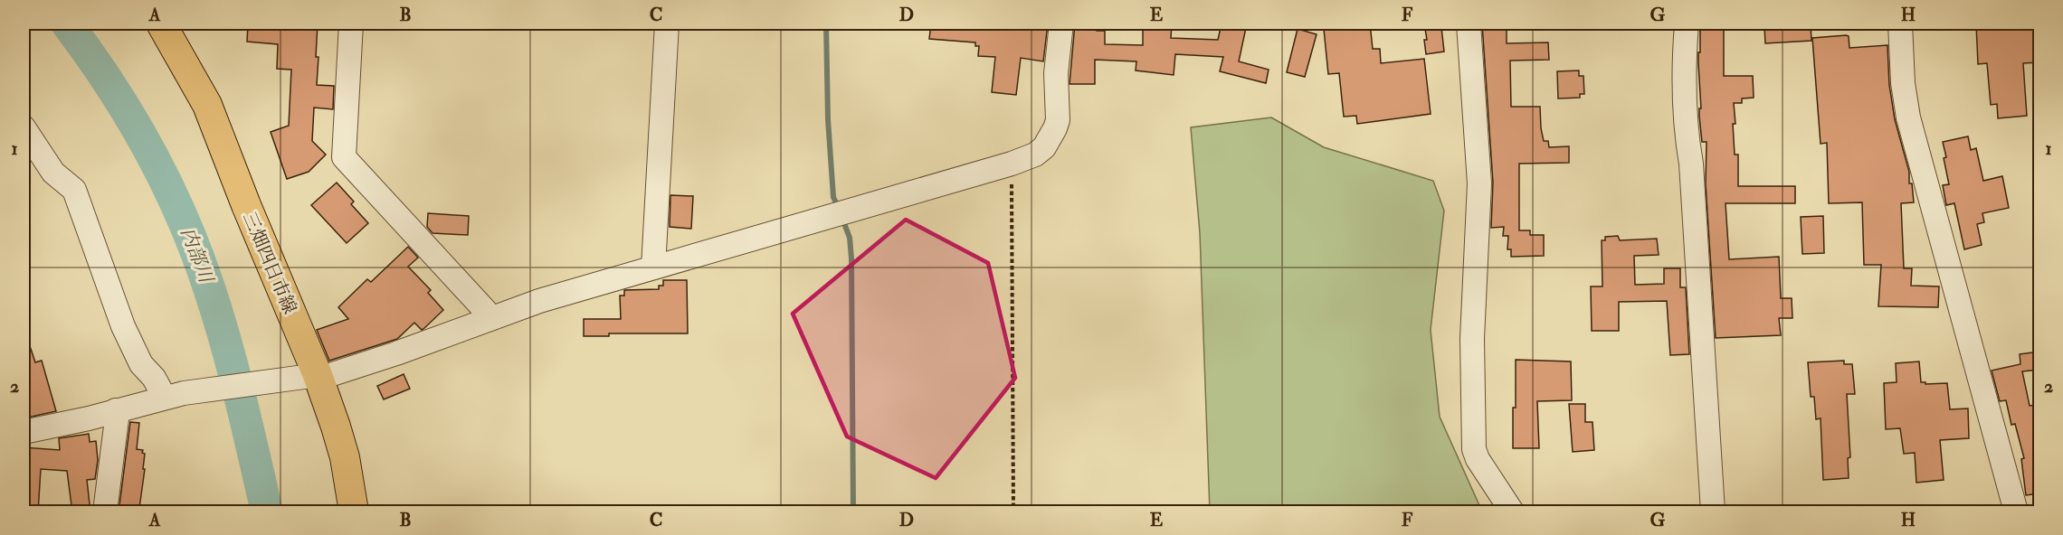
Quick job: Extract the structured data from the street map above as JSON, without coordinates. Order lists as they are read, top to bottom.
{
  "streets": {
    "main road": ["三畑四日市線"]
  },
  "water": ["内部川"],
  "grid": {
    "columns": [
      "A",
      "B",
      "C",
      "D",
      "E",
      "F",
      "G",
      "H"
    ],
    "rows": ["1", "2"]
  }
}
